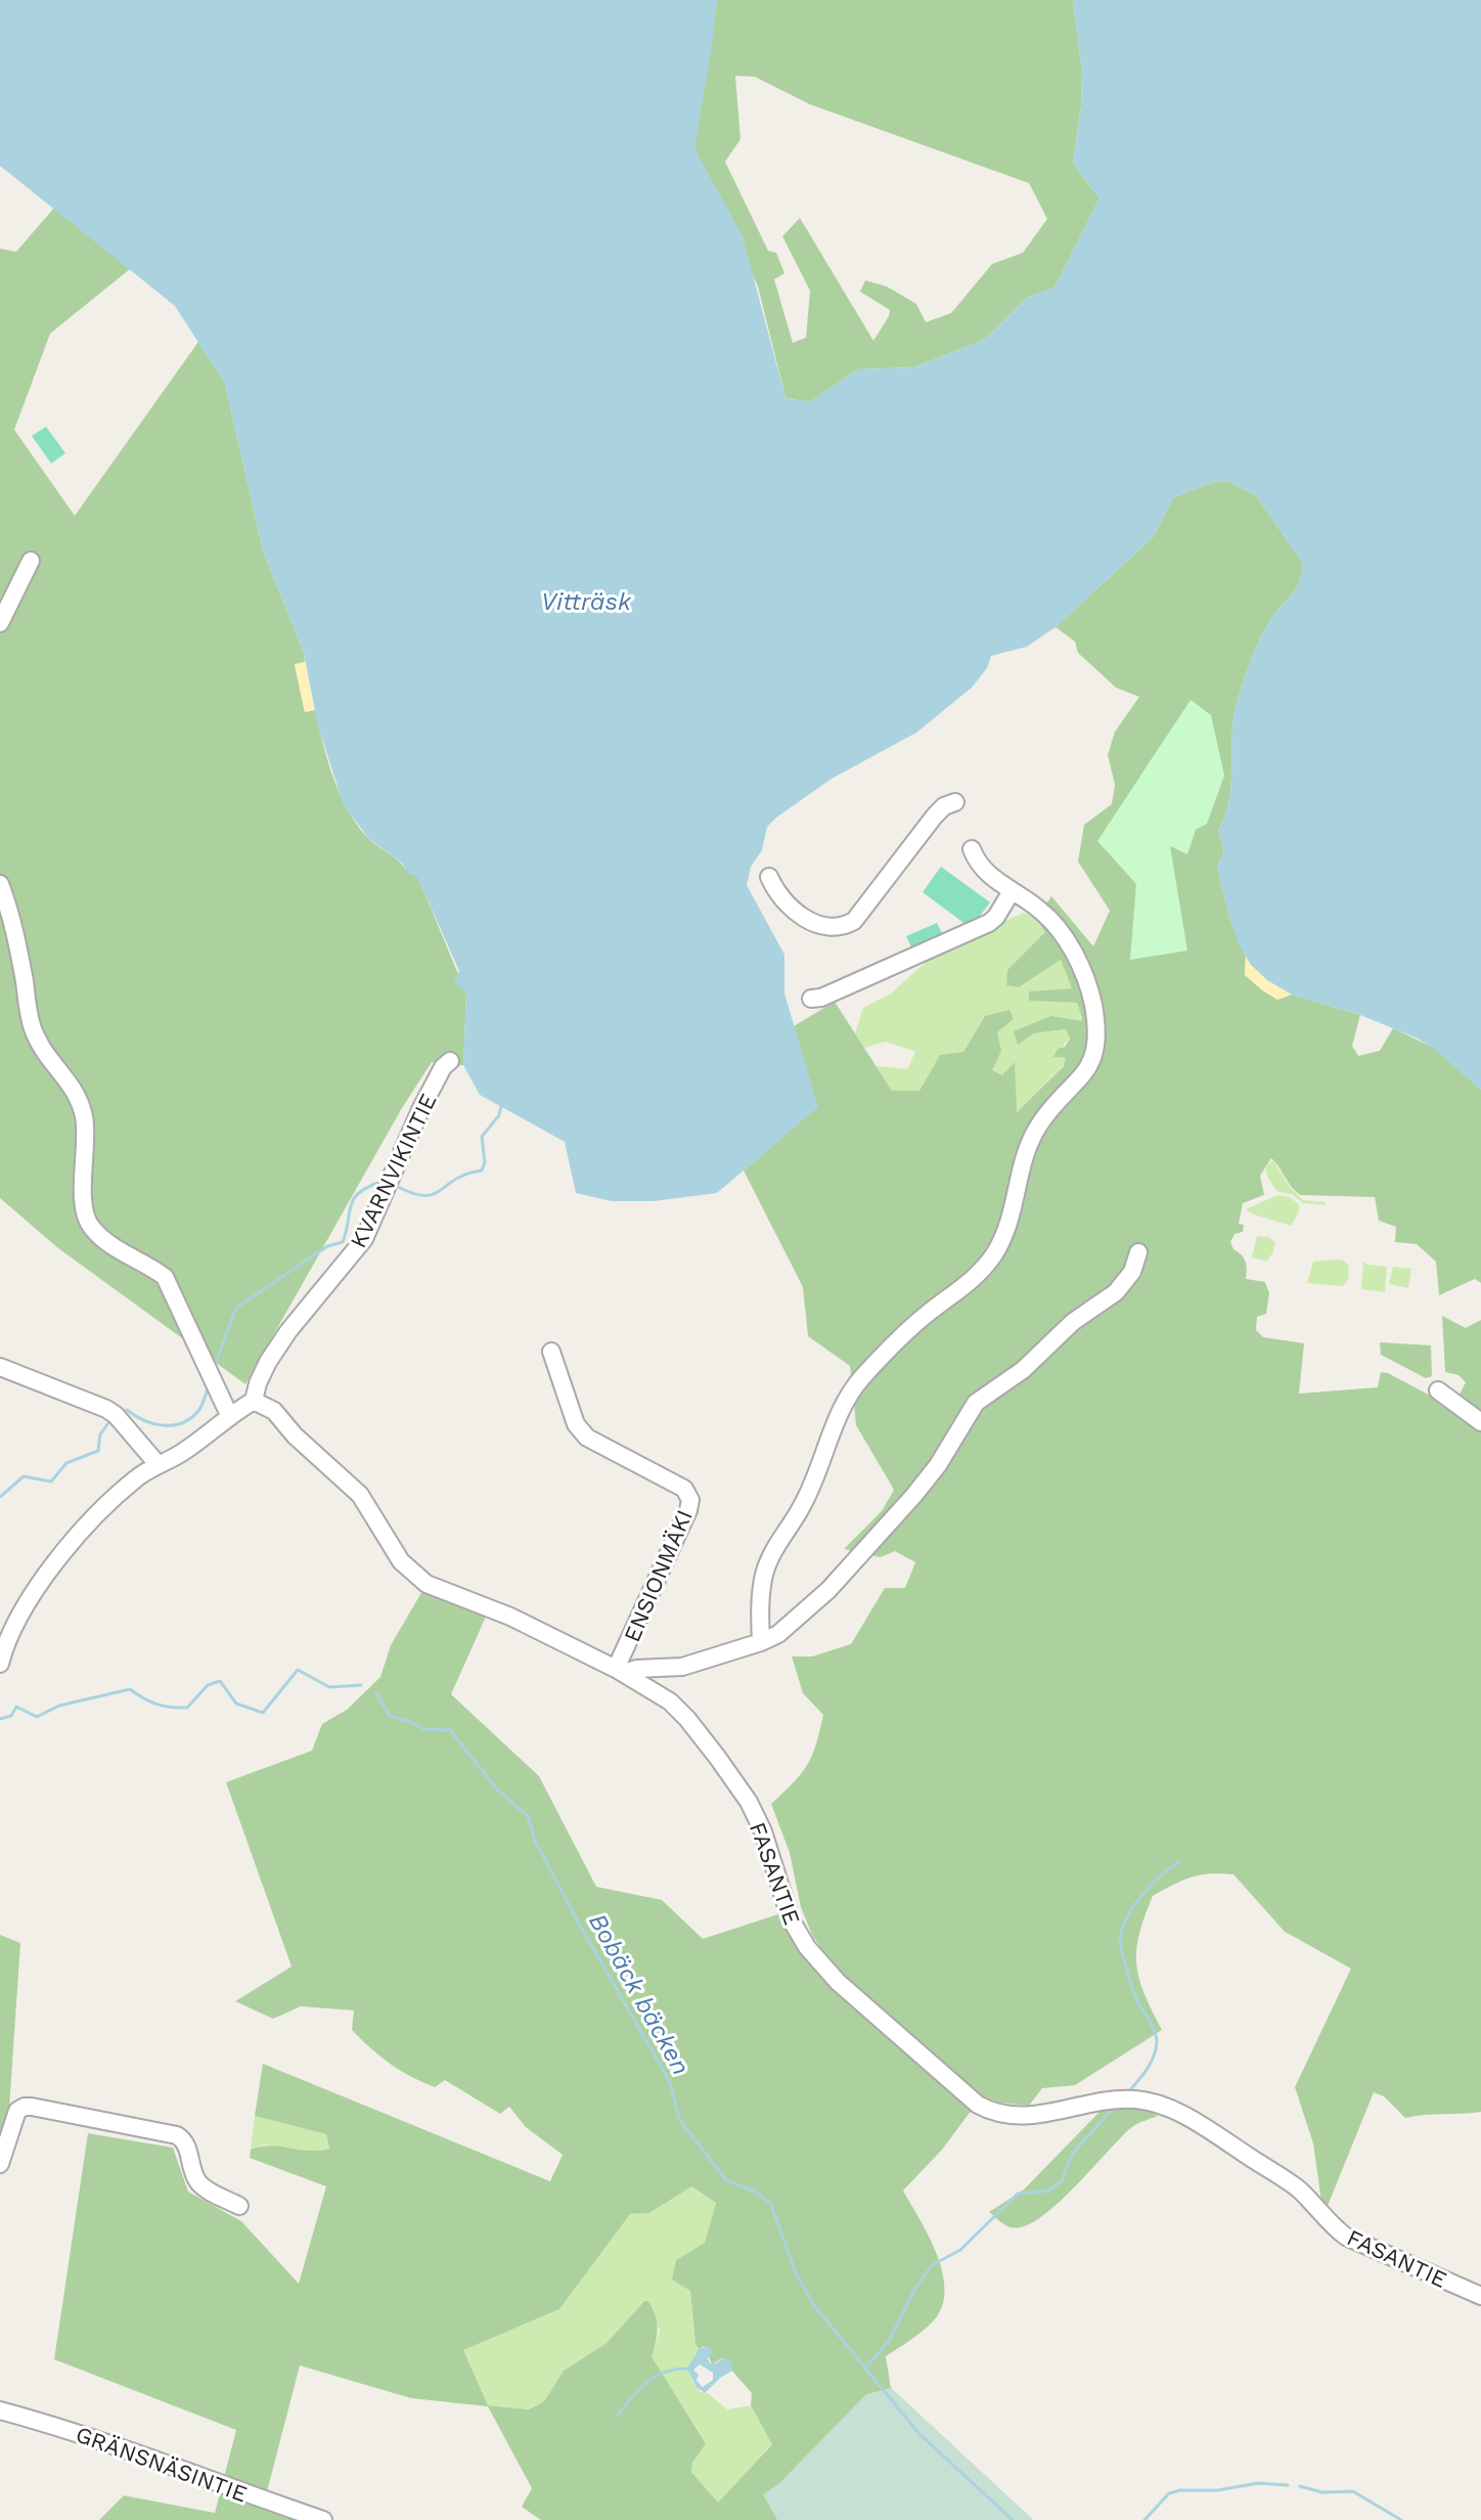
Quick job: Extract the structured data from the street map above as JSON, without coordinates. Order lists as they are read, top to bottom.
{
  "streets": {
    "street": [
      "KVARNVIKINTIE",
      "ENSIONMÄKI",
      "FASANTIE",
      "GRÄNSNÄSINTIE"
    ]
  },
  "crossings": [
    ["KVARNVIKINTIE", "FASANTIE"],
    ["ENSIONMÄKI", "FASANTIE"]
  ],
  "water": ["Vitträsk", "Bobäck bäcken"]
}
